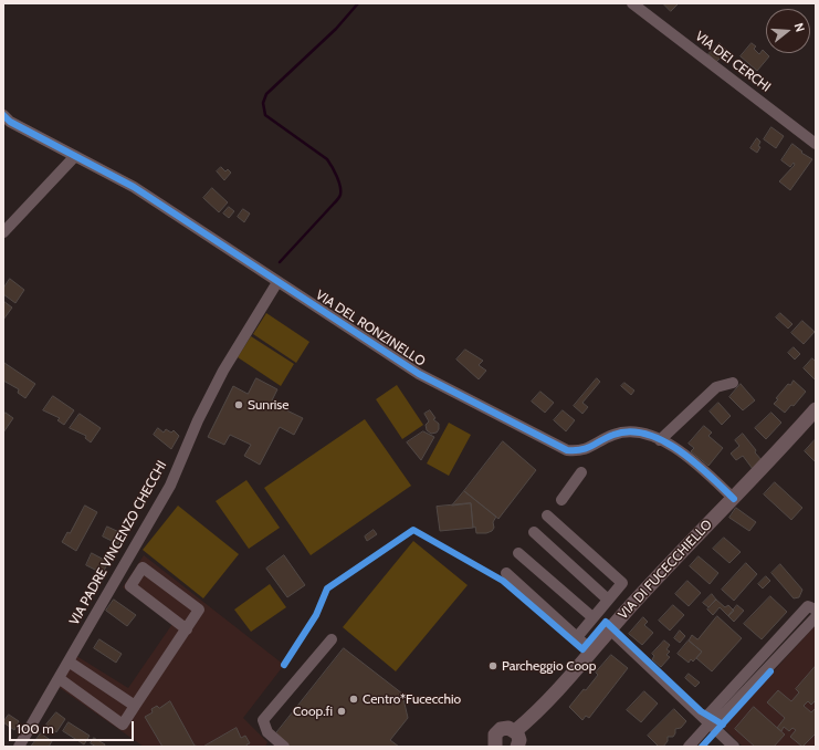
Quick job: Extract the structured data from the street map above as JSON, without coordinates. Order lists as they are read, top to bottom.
{
  "streets": {
    "main road": ["VIA DI FUCECCHIELLO"],
    "street": ["VIA DEI CERCHI", "VIA DEL RONZINELLO", "VIA PADRE VINCENZO CHECCHI"]
  },
  "crossings": [
    ["VIA DEL RONZINELLO", "VIA PADRE VINCENZO CHECCHI"],
    ["VIA DEL RONZINELLO", "VIA DI FUCECCHIELLO"]
  ],
  "places": [
    "Sunrise",
    "Parcheggio Coop",
    "Centro*Fucecchio",
    "Coop.fi"
  ],
  "scale_bar": "100 m",
  "north": "right"
}
